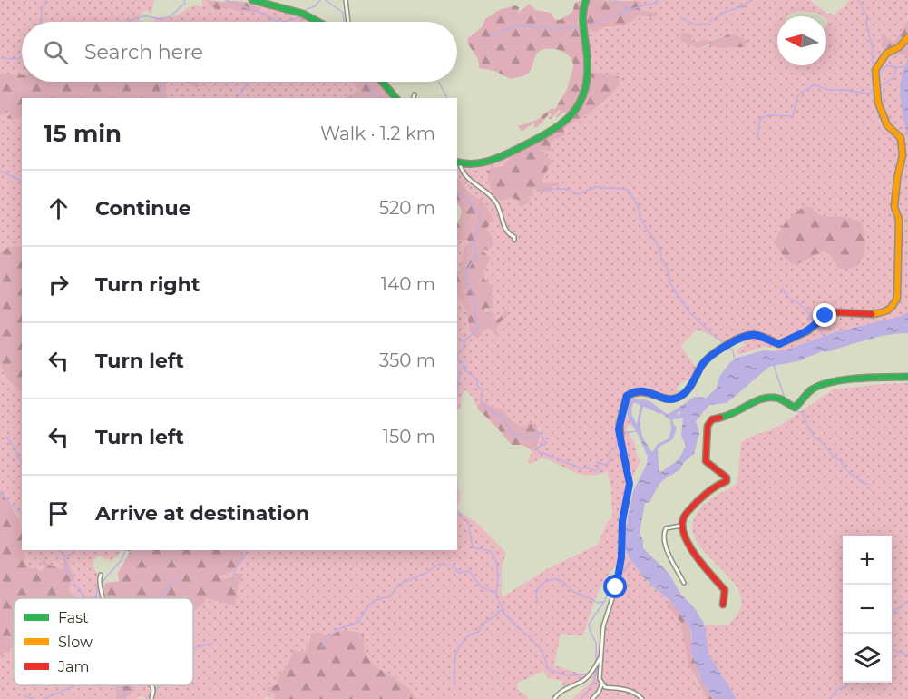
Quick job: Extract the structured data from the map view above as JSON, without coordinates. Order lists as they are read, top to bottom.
{
  "legend": ["Fast", "Slow", "Jam"],
  "north": "left",
  "page": {
    "search": "Search here",
    "heading": ["15 min", "Walk · 1.2 km"],
    "list": [
      ["Continue", "520 m"],
      ["Turn right", "140 m"],
      ["Turn left", "350 m"],
      ["Turn left", "150 m"],
      "Arrive at destination"
    ],
    "map_buttons": ["+", "−"]
  }
}
